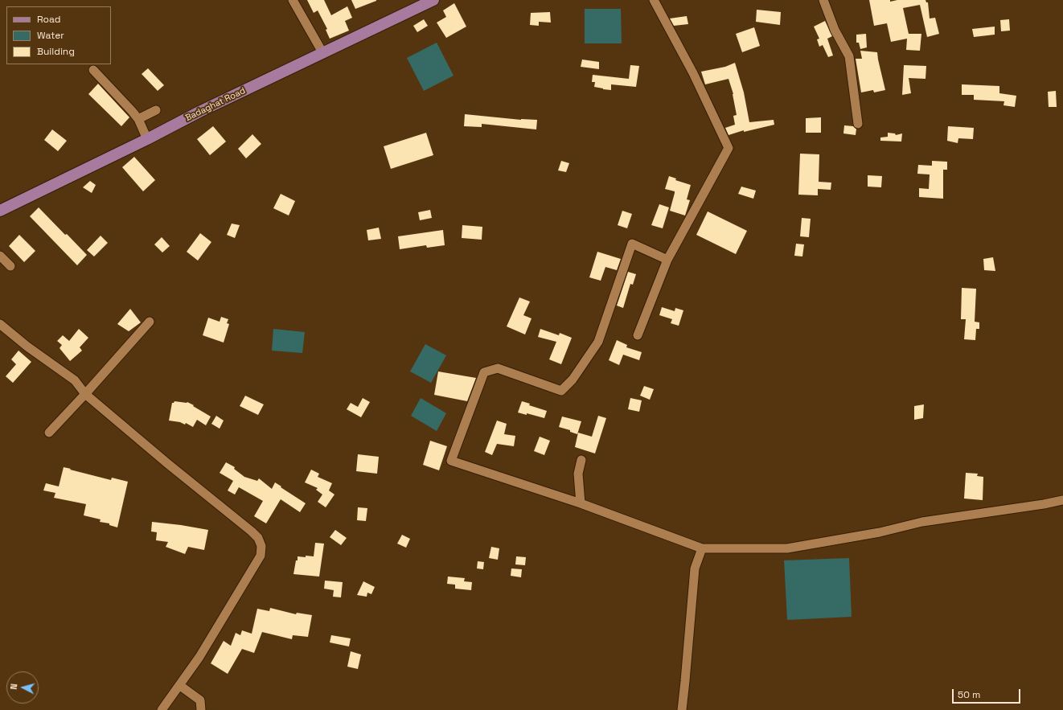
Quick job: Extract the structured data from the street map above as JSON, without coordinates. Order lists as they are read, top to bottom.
{
  "streets": {
    "main road": ["Badaghat Road"]
  },
  "legend": ["Road", "Water", "Building"],
  "scale_bar": "50 m",
  "north": "left"
}
